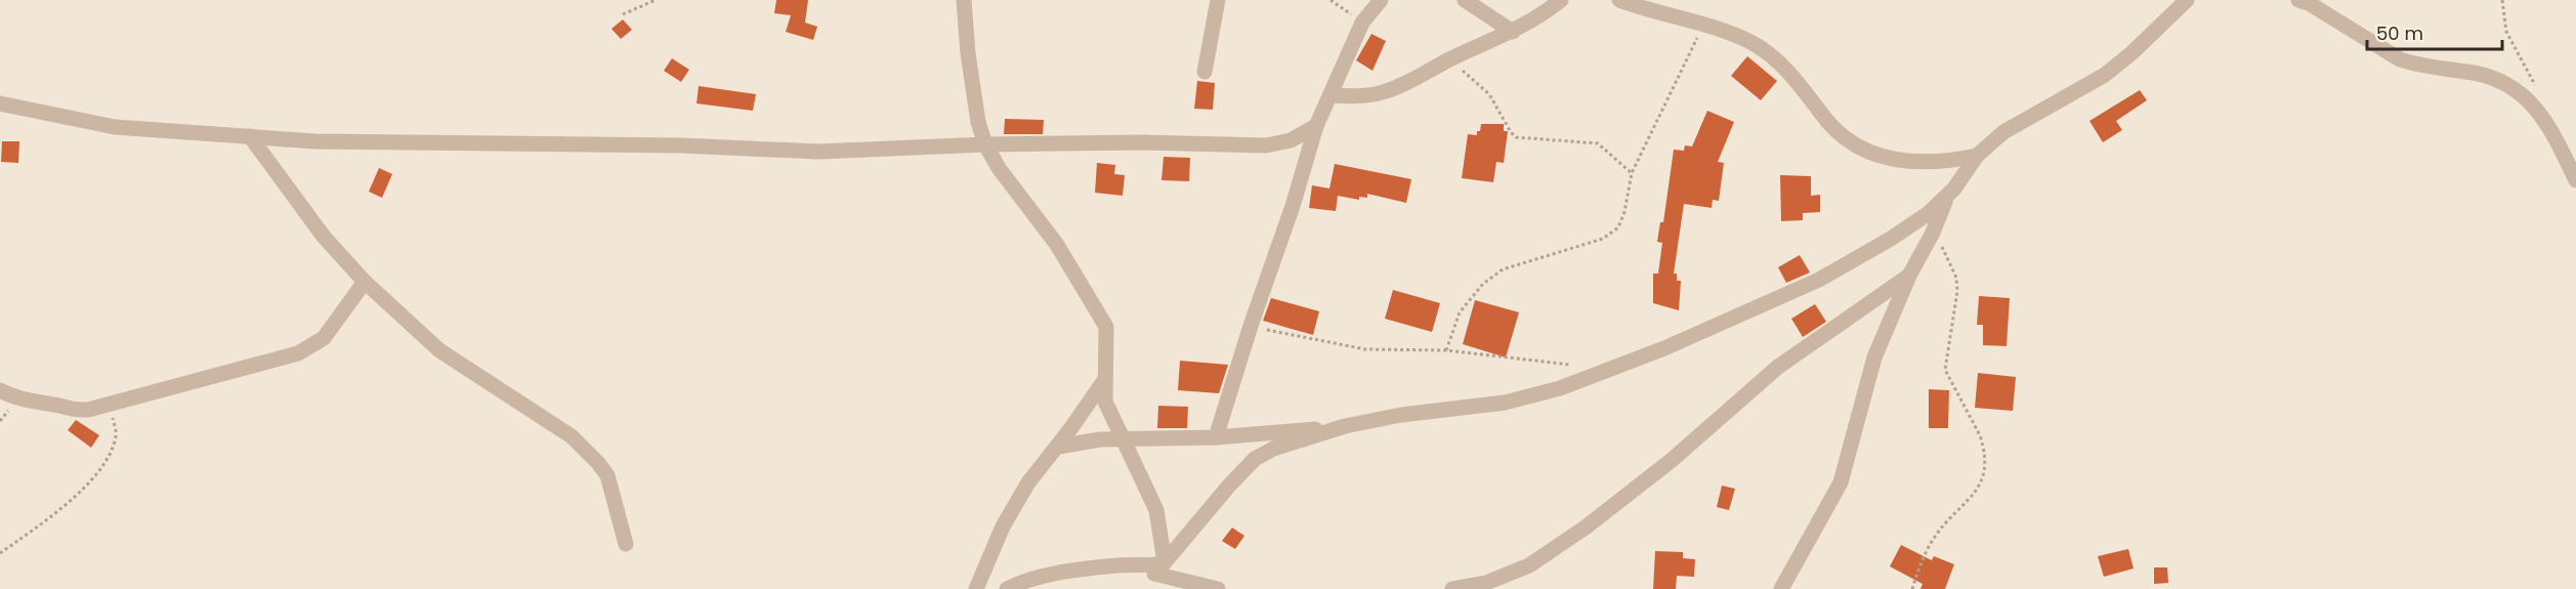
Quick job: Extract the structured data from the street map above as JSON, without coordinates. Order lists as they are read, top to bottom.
{
  "scale_bar": "50 m"
}
